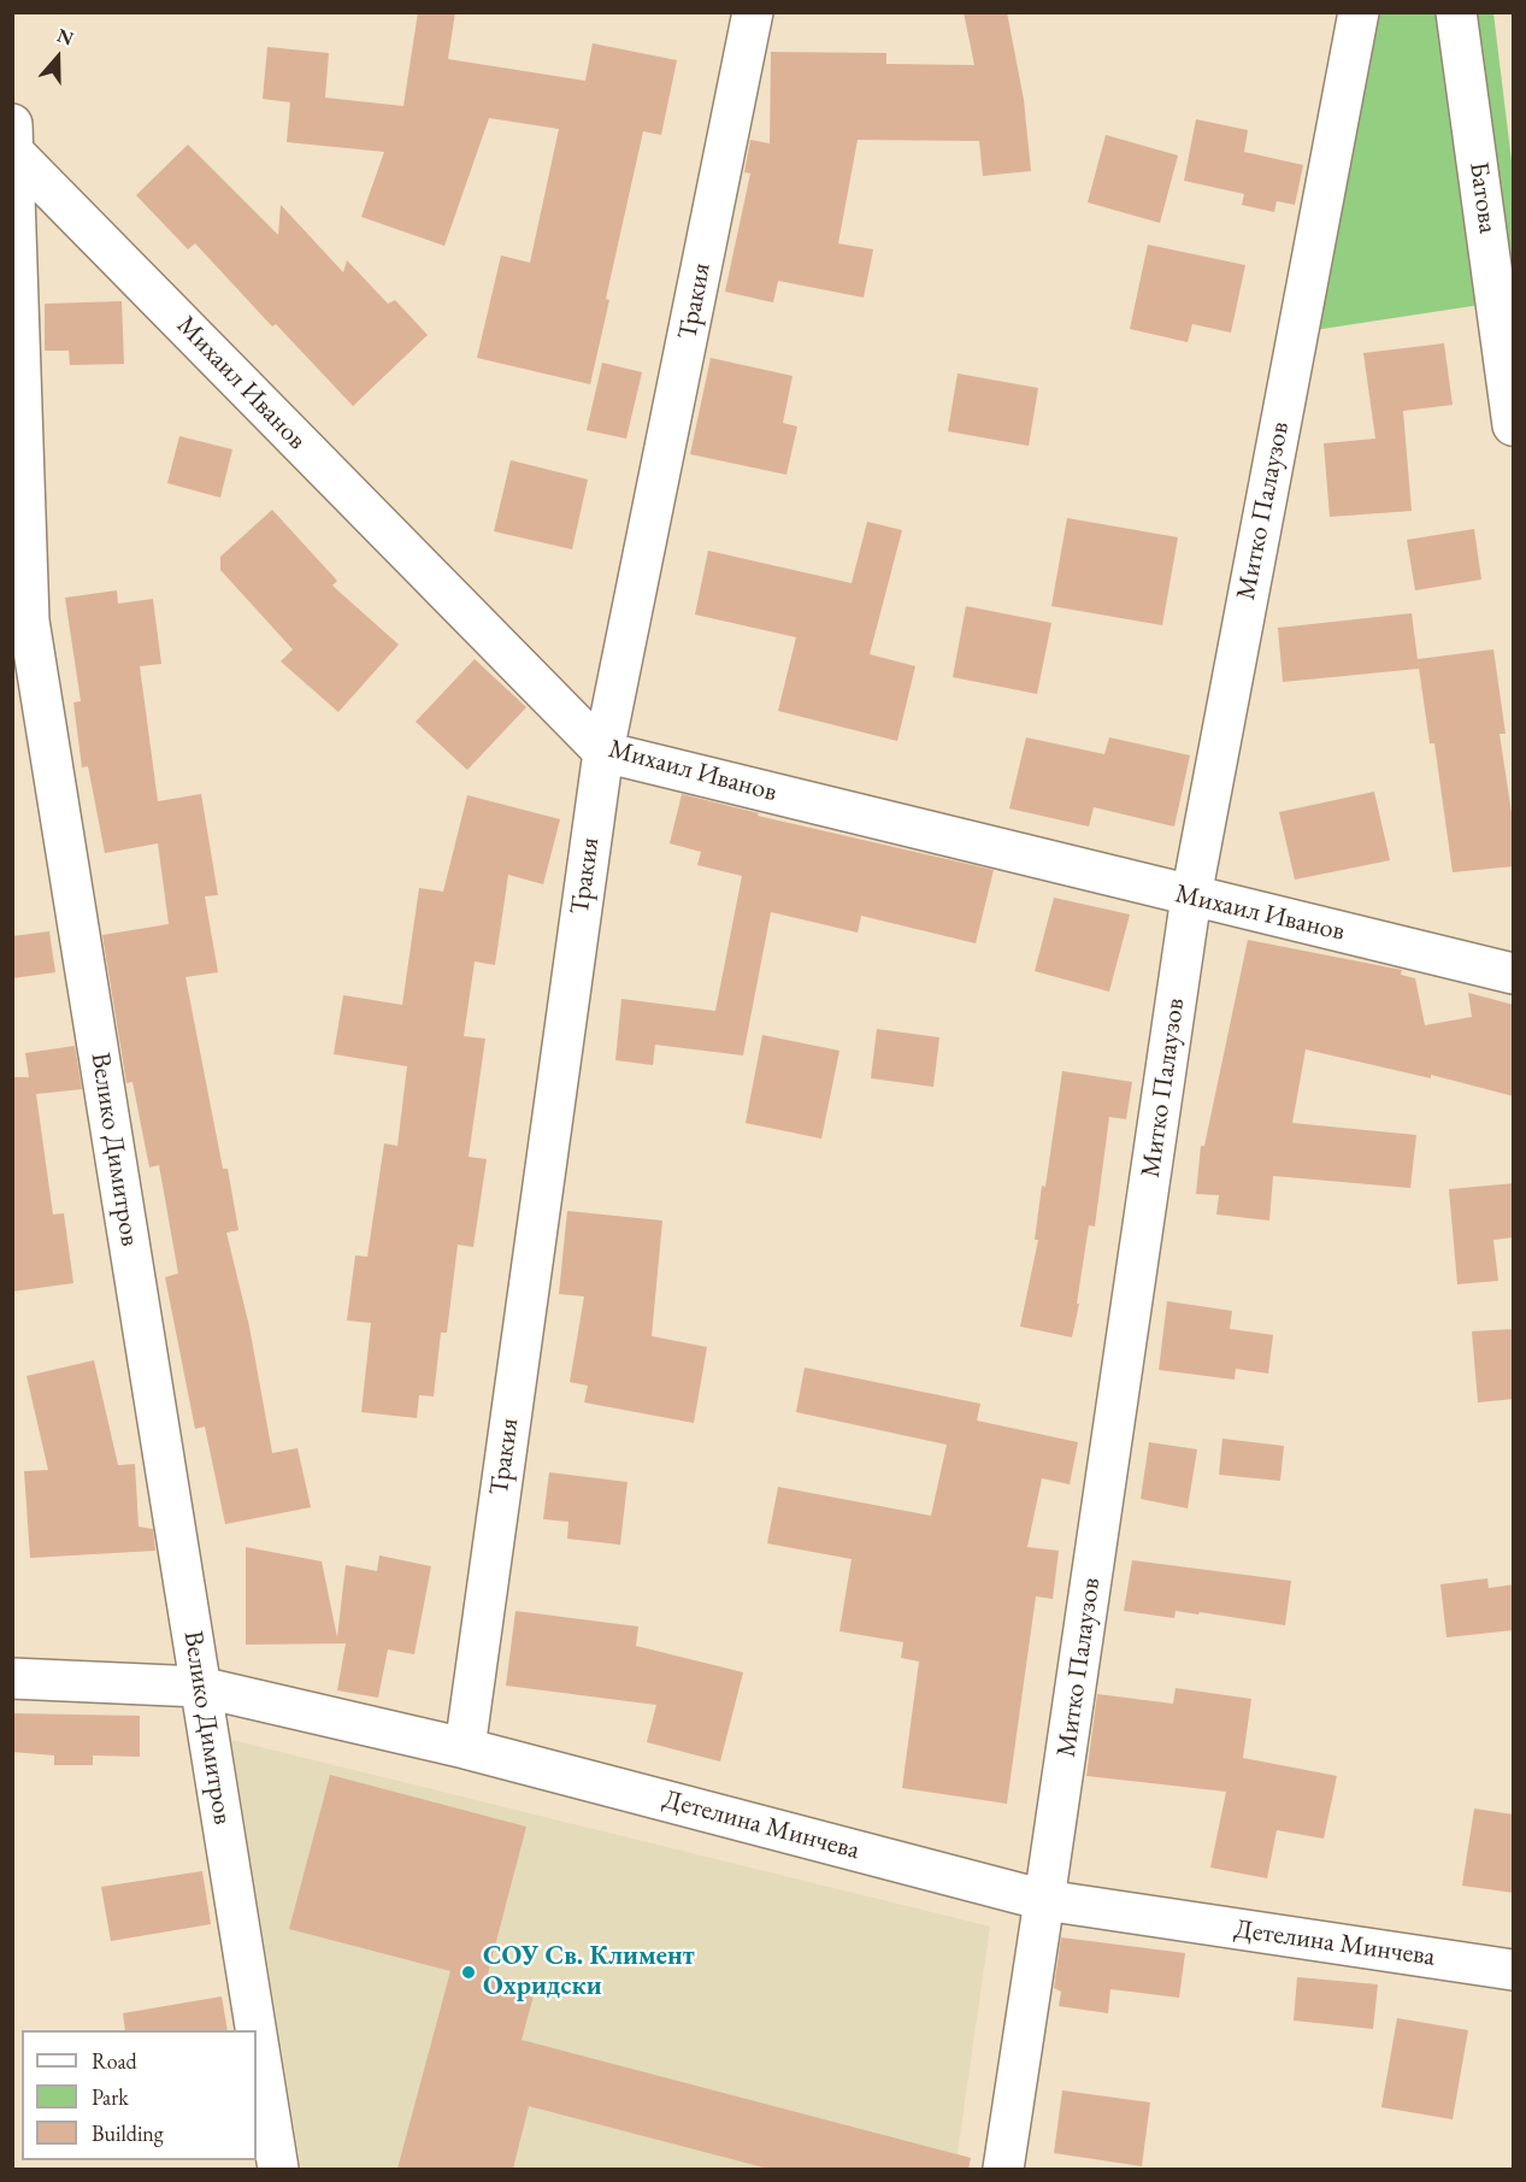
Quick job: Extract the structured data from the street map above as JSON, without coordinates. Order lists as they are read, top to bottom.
{
  "streets": {
    "street": [
      "Батова",
      "Тракия",
      "Михаил Иванов",
      "Митко Палаузов",
      "Велико Димитров",
      "Детелина Минчева"
    ]
  },
  "crossings": [
    ["Тракия", "Михаил Иванов"],
    ["Тракия", "Детелина Минчева"],
    ["Михаил Иванов", "Митко Палаузов"],
    ["Михаил Иванов", "Велико Димитров"],
    ["Митко Палаузов", "Детелина Минчева"],
    ["Велико Димитров", "Детелина Минчева"]
  ],
  "places": ["СОУ Св. Климент Охридски"],
  "legend": ["Road", "Park", "Building"],
  "north": "top"
}
